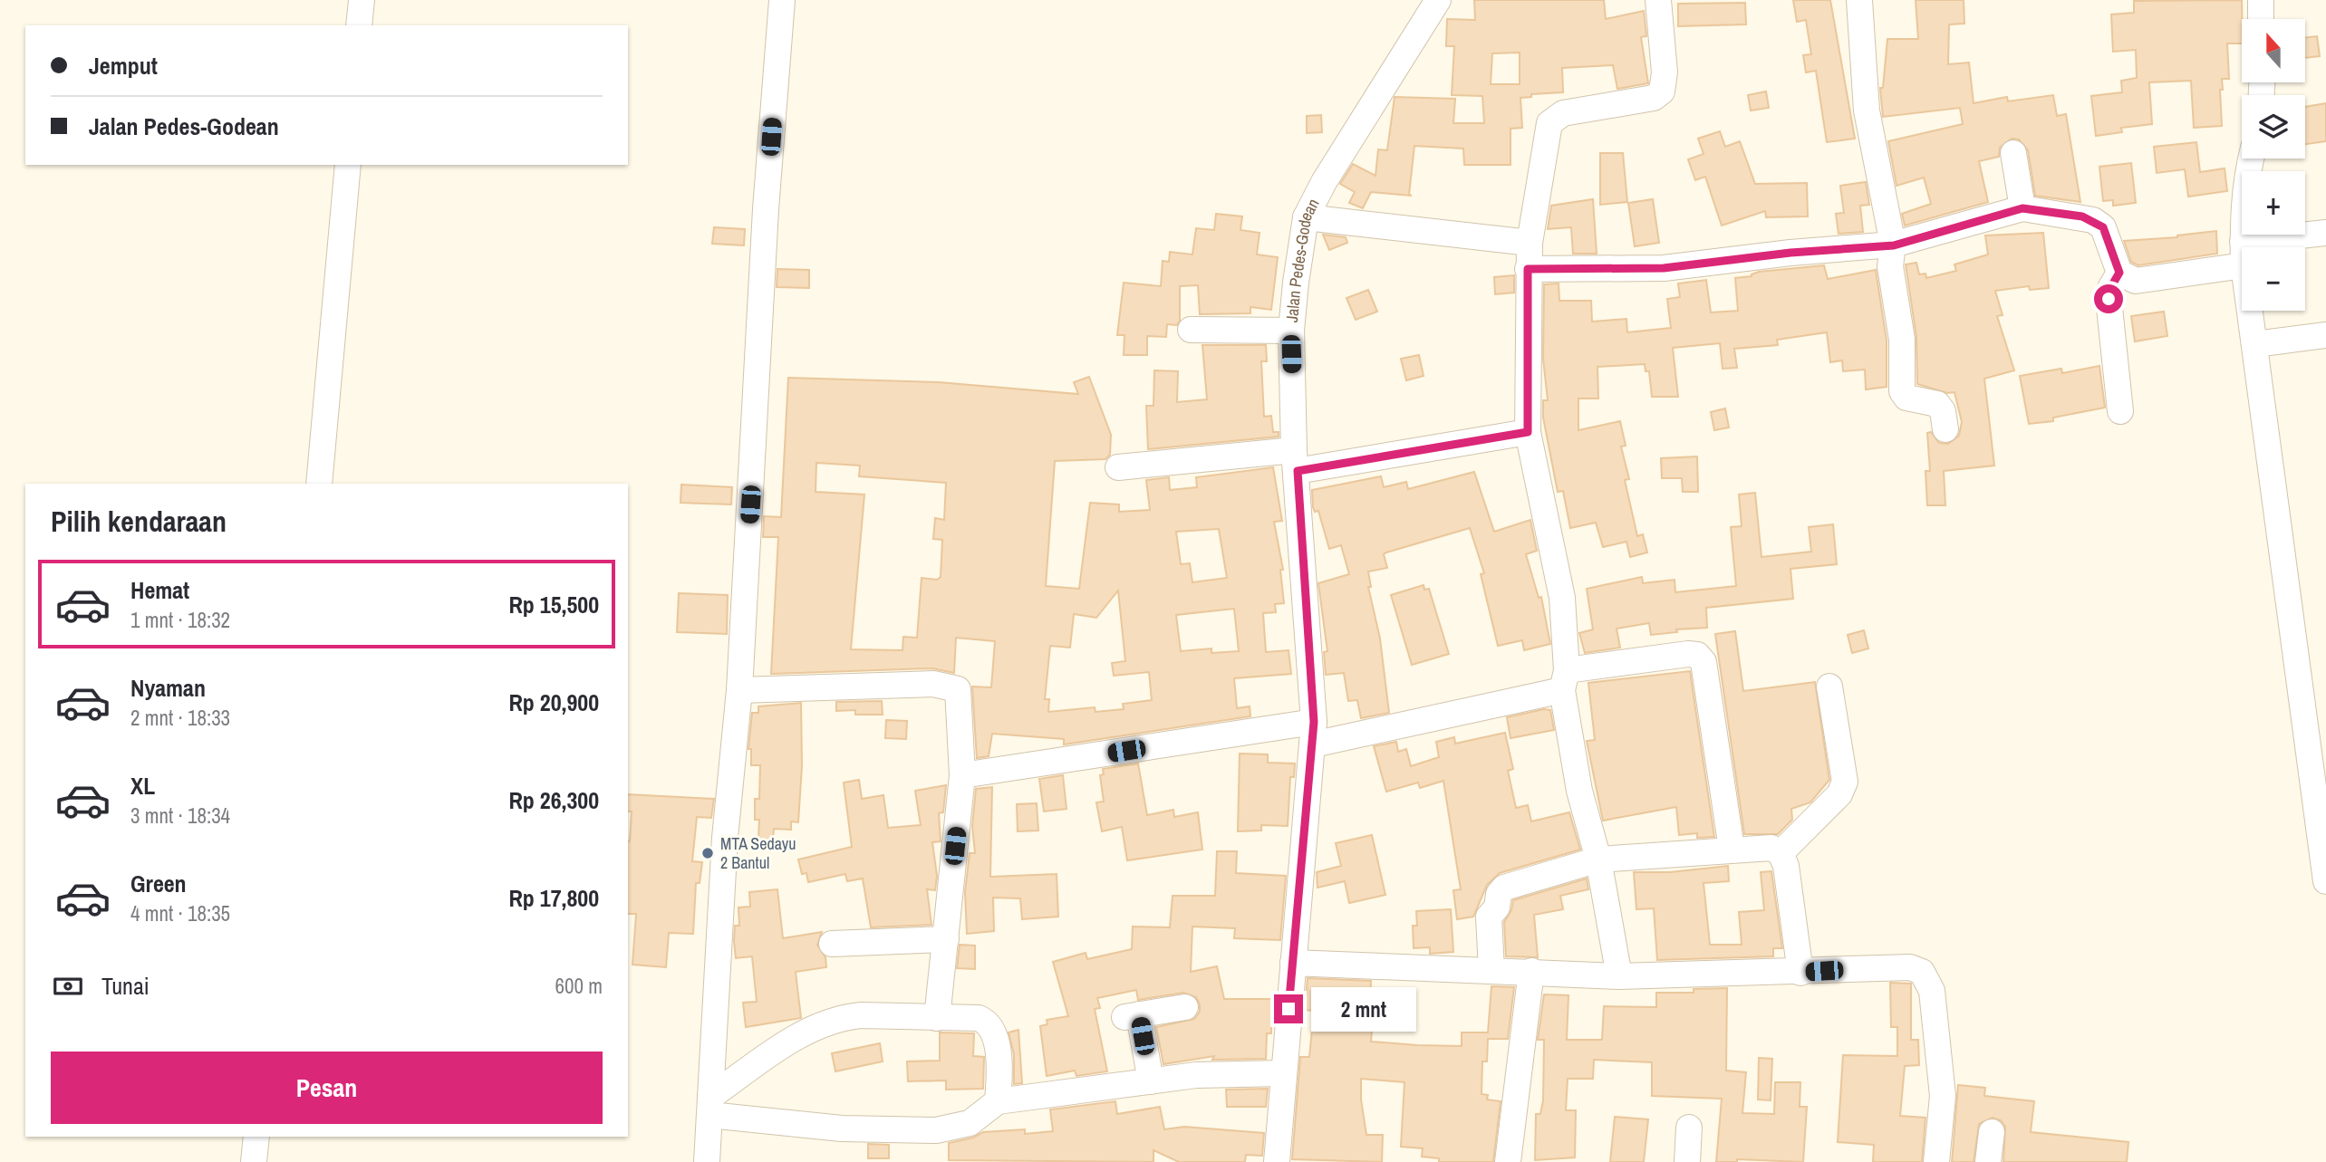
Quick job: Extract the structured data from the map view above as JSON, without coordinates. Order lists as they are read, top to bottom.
{
  "streets": {
    "street": ["Jalan Pedes-Godean"]
  },
  "places": ["MTA Sedayu 2 Bantul"],
  "north": "top",
  "page": {
    "map_buttons": ["+", "−"],
    "banner": ["Jemput", "Jalan Pedes-Godean"],
    "heading": "Pilih kendaraan",
    "list": [
      {
        "name": "Hemat",
        "note": "1 mnt · 18:32",
        "value": "Rp 15,500"
      },
      {
        "name": "Nyaman",
        "note": "2 mnt · 18:33",
        "value": "Rp 20,900"
      },
      {
        "name": "XL",
        "note": "3 mnt · 18:34",
        "value": "Rp 26,300"
      },
      {
        "name": "Green",
        "note": "4 mnt · 18:35",
        "value": "Rp 17,800"
      }
    ],
    "pay": ["Tunai", "600 m"],
    "bubble": "2 mnt",
    "buttons": "Pesan"
  }
}
